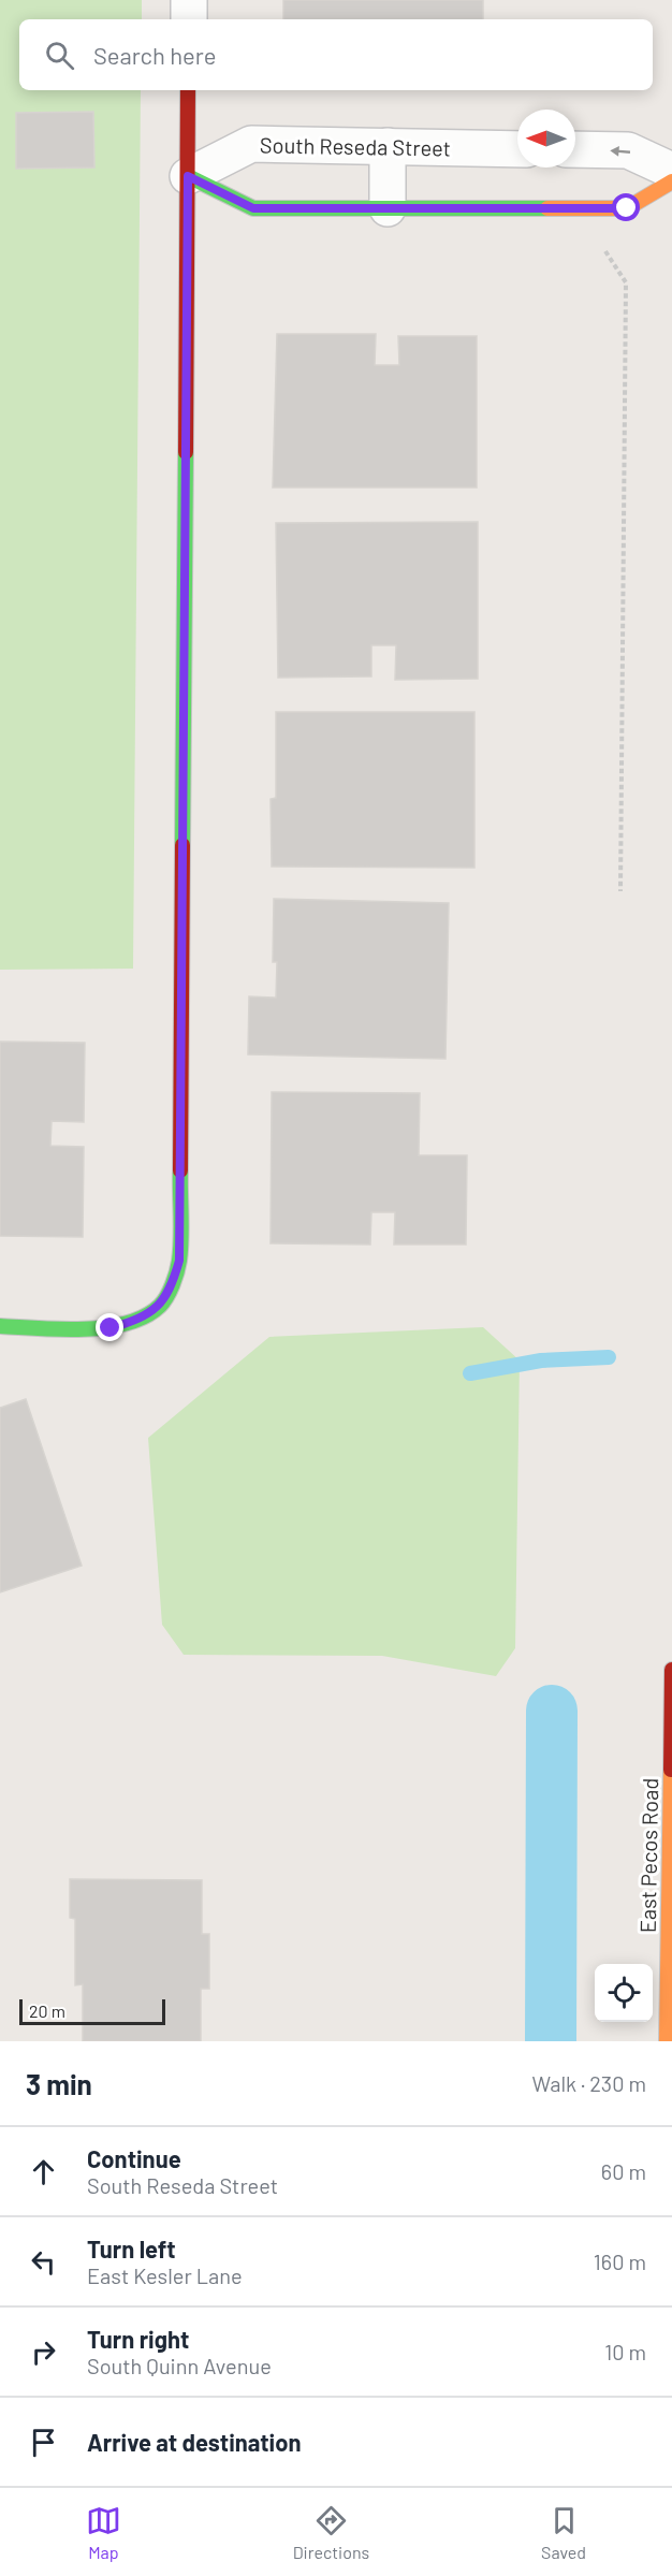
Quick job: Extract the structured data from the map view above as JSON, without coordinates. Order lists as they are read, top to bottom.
{
  "streets": {
    "street": ["South Reseda Street", "East Pecos Road"]
  },
  "scale_bar": "20 m",
  "north": "left",
  "page": {
    "search": "Search here",
    "scale": "20 m",
    "heading": ["3 min", "Walk · 230 m"],
    "list": [
      ["Continue", "South Reseda Street", "60 m"],
      ["Turn left", "East Kesler Lane", "160 m"],
      ["Turn right", "South Quinn Avenue", "10 m"],
      "Arrive at destination"
    ],
    "nav": ["Map", "Directions", "Saved"]
  }
}
